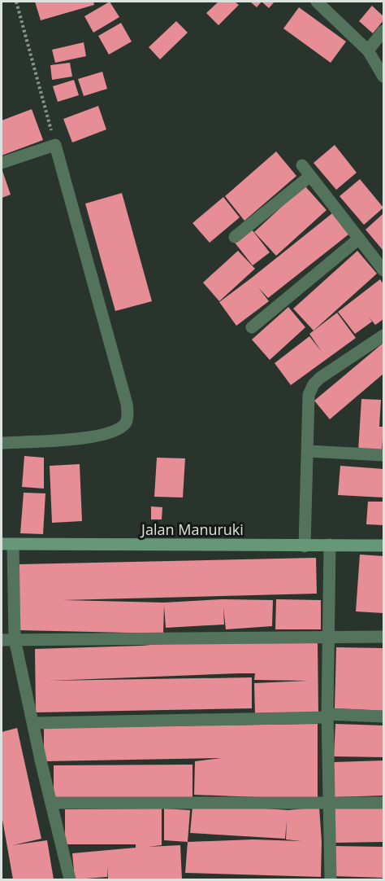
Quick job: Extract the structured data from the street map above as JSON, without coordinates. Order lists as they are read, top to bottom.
{
  "streets": {
    "street": ["Jalan Manuruki"]
  }
}
